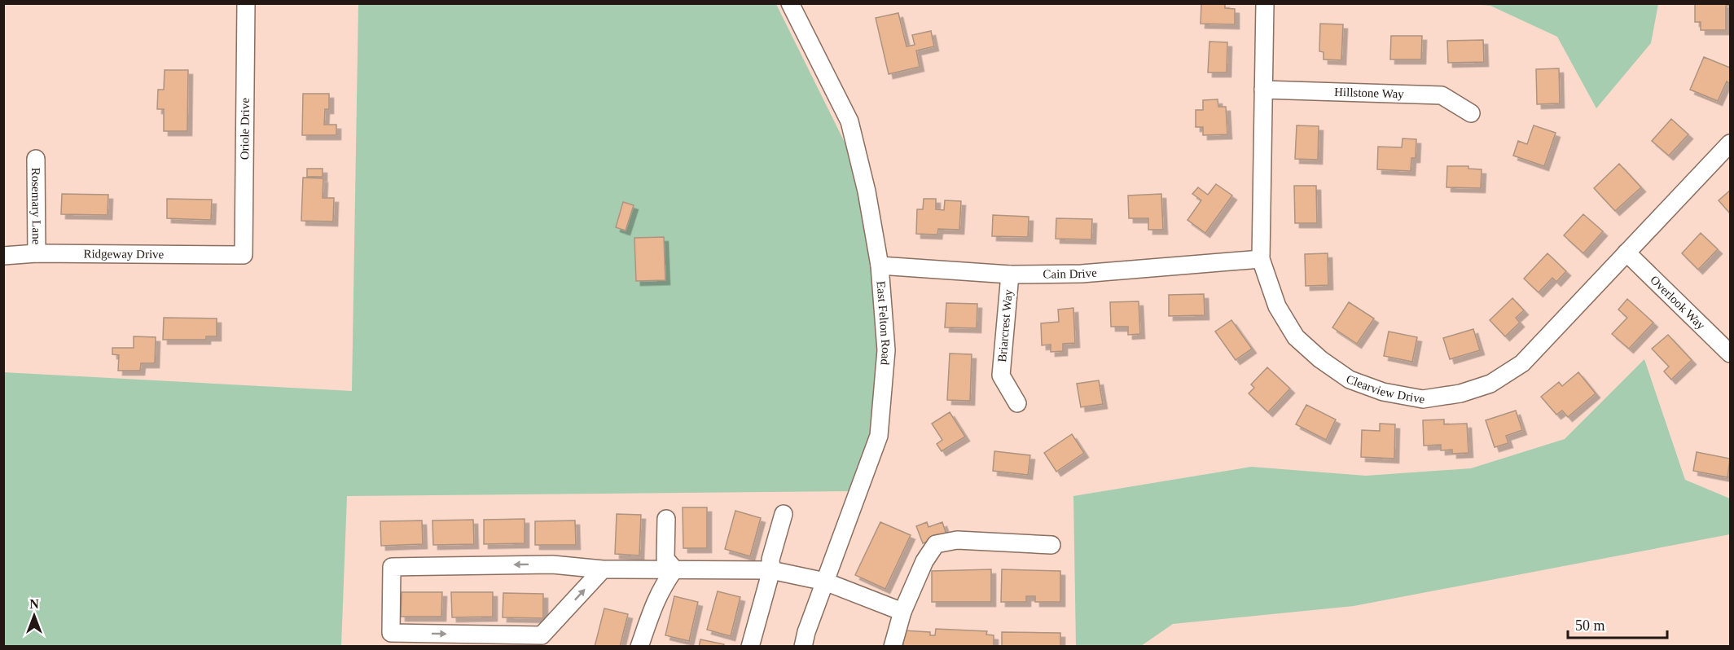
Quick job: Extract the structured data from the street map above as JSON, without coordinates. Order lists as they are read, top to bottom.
{
  "streets": {
    "street": [
      "Hillstone Way",
      "Oriole Drive",
      "Rosemary Lane",
      "Ridgeway Drive",
      "Cain Drive",
      "Overlook Way",
      "East Felton Road",
      "Briarcrest Way",
      "Clearview Drive"
    ]
  },
  "crossings": [
    ["Hillstone Way", "Clearview Drive"],
    ["Oriole Drive", "Ridgeway Drive"],
    ["Rosemary Lane", "Ridgeway Drive"],
    ["Cain Drive", "East Felton Road"],
    ["Cain Drive", "Briarcrest Way"],
    ["Cain Drive", "Clearview Drive"],
    ["Overlook Way", "Clearview Drive"]
  ],
  "scale_bar": "50 m",
  "north": "top"
}
